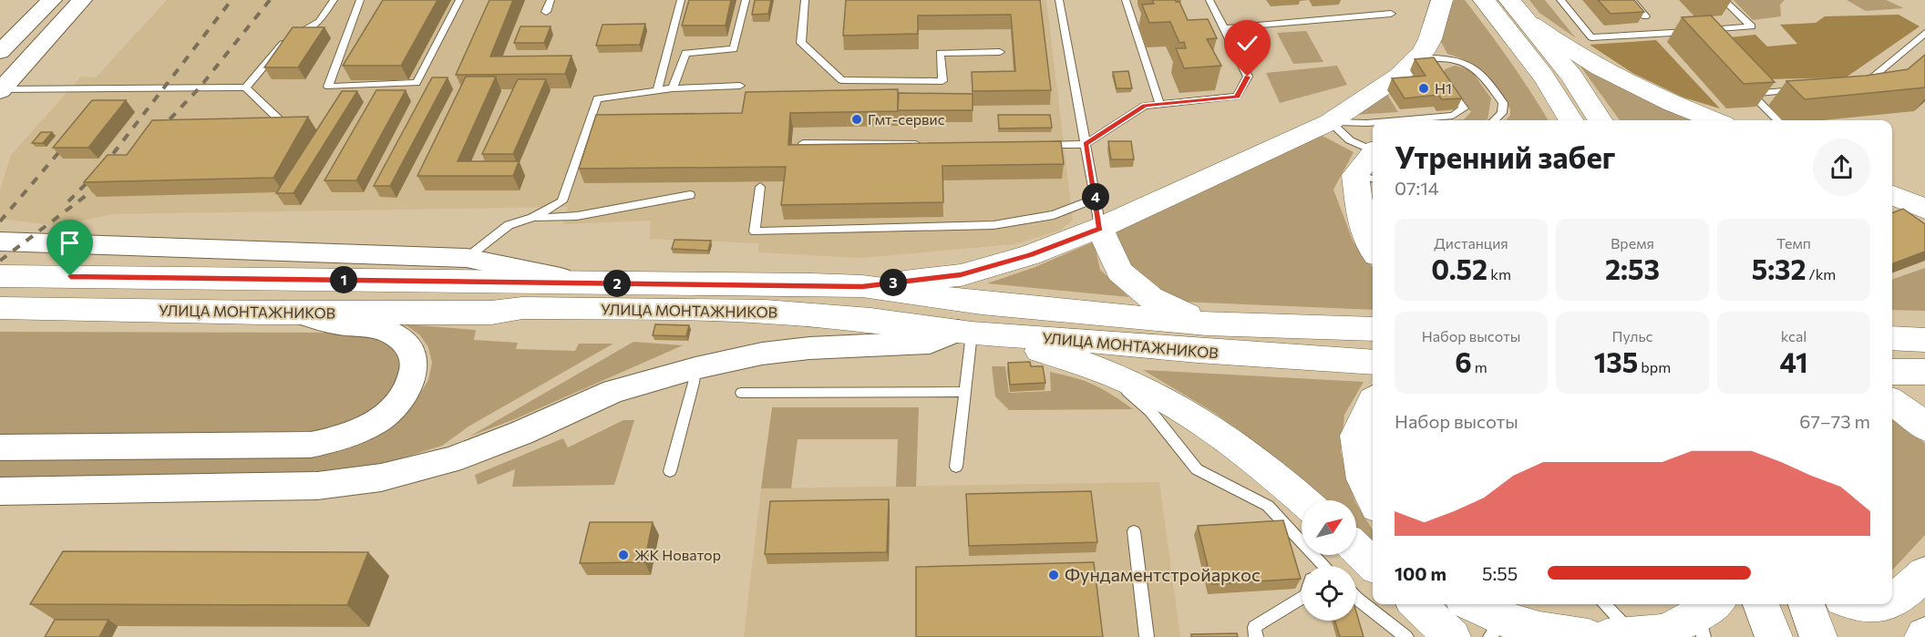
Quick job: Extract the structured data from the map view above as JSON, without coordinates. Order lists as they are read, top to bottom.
{
  "streets": {
    "main road": ["УЛИЦА МОНТАЖНИКОВ"]
  },
  "places": [
    "Н1",
    "Гмт-сервис",
    "ЖК Новатор",
    "Фундаментстройаркос"
  ],
  "north": "top right",
  "page": {
    "heading": ["Утренний забег", "07:14"],
    "pins": [
      "4",
      "1",
      "3",
      "2"
    ],
    "stats": [
      ["Дистанция", "0.52 km"],
      ["Время", "2:53"],
      ["Темп", "5:32 /km"],
      ["Набор высоты", "6 m"],
      ["Пульс", "135 bpm"],
      ["kcal", "41"]
    ],
    "chart": ["Набор высоты", "67–73 m"],
    "list": [
      {
        "name": "100 m",
        "note": "5:55"
      }
    ]
  }
}
